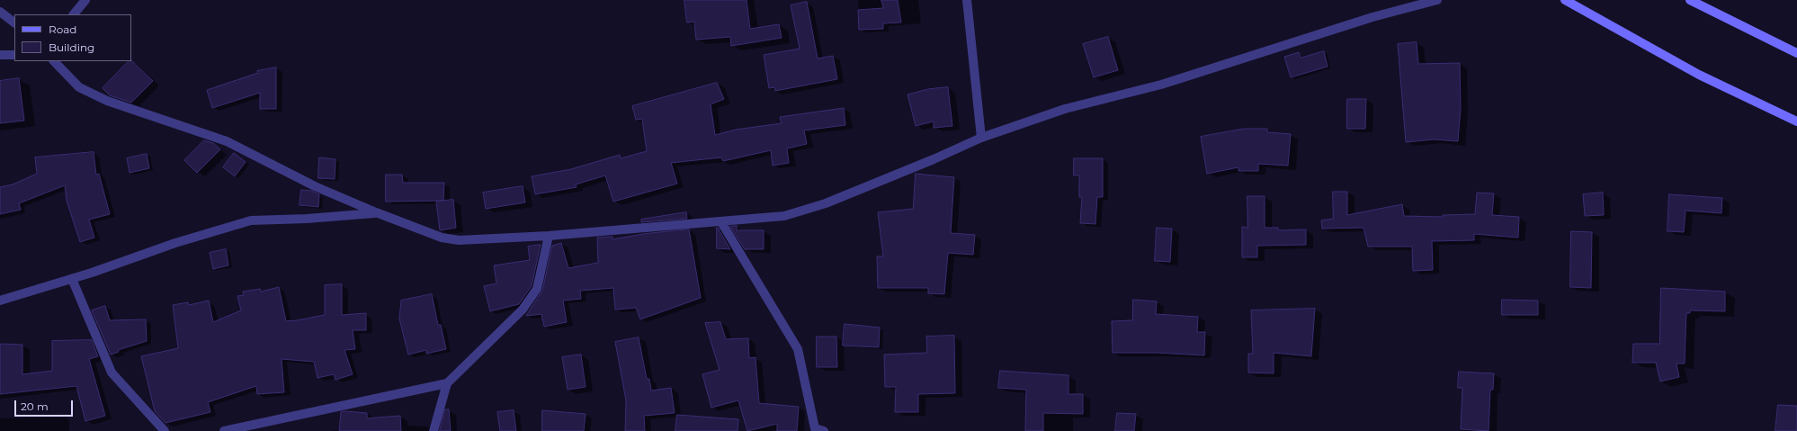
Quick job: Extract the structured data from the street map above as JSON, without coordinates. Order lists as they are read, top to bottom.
{
  "legend": ["Road", "Building"],
  "scale_bar": "20 m"
}
